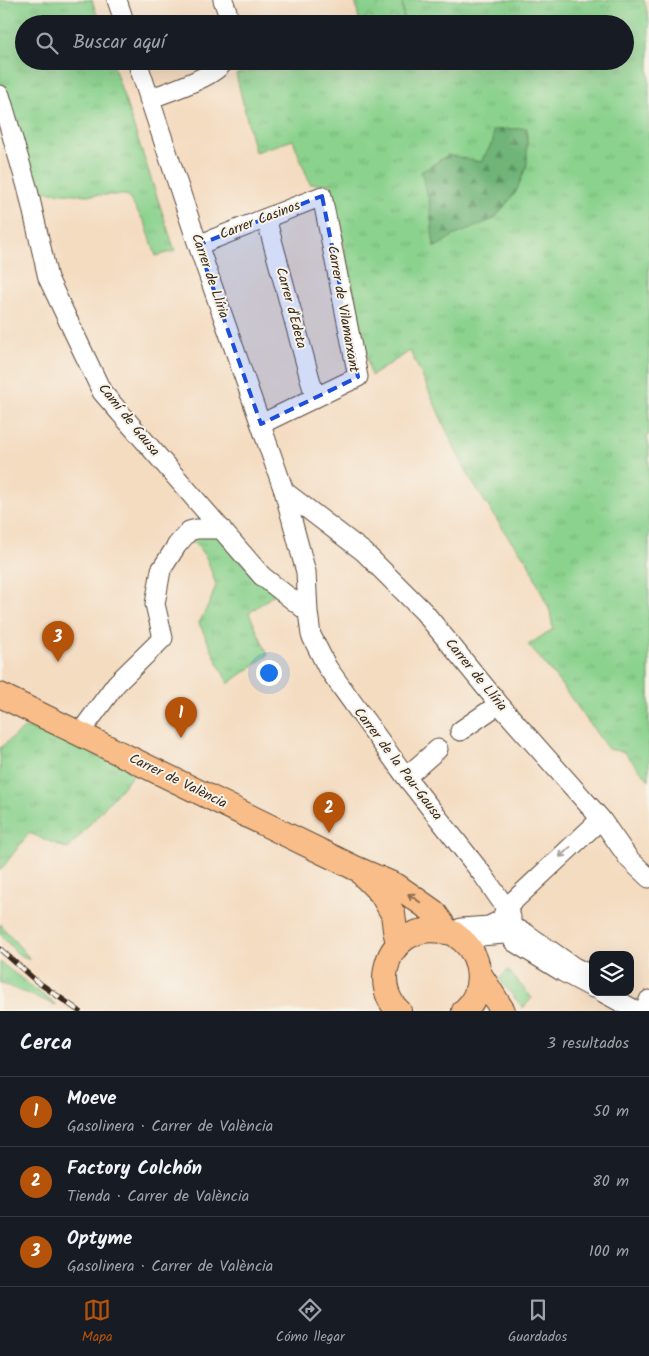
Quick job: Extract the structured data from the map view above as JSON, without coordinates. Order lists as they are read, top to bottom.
{
  "streets": {
    "main road": ["Carrer de València"],
    "street": [
      "Carrer Casinos",
      "Carrer de Llíria",
      "Carrer d'Edeta",
      "Carrer de Vilamarxant",
      "Camí de Gausa",
      "Carrer de la Pau-Gausa"
    ]
  },
  "crossings": [
    ["Carrer Casinos", "Carrer de Llíria"],
    ["Carrer Casinos", "Carrer d'Edeta"],
    ["Carrer Casinos", "Carrer de Vilamarxant"],
    ["Carrer de Llíria", "Carrer de Vilamarxant"],
    ["Carrer de Llíria", "Carrer de la Pau-Gausa"],
    ["Carrer d'Edeta", "Carrer de Vilamarxant"],
    ["Camí de Gausa", "Carrer de la Pau-Gausa"]
  ],
  "page": {
    "search": "Buscar aquí",
    "pins": ["3", "1", "2"],
    "heading": ["Cerca", "3 resultados"],
    "list": [
      {
        "mark": "1",
        "name": "Moeve",
        "note": "Gasolinera · Carrer de València",
        "value": "50 m"
      },
      {
        "mark": "2",
        "name": "Factory Colchón",
        "note": "Tienda · Carrer de València",
        "value": "80 m"
      },
      {
        "mark": "3",
        "name": "Optyme",
        "note": "Gasolinera · Carrer de València",
        "value": "100 m"
      }
    ],
    "nav": ["Mapa", "Cómo llegar", "Guardados"]
  }
}
